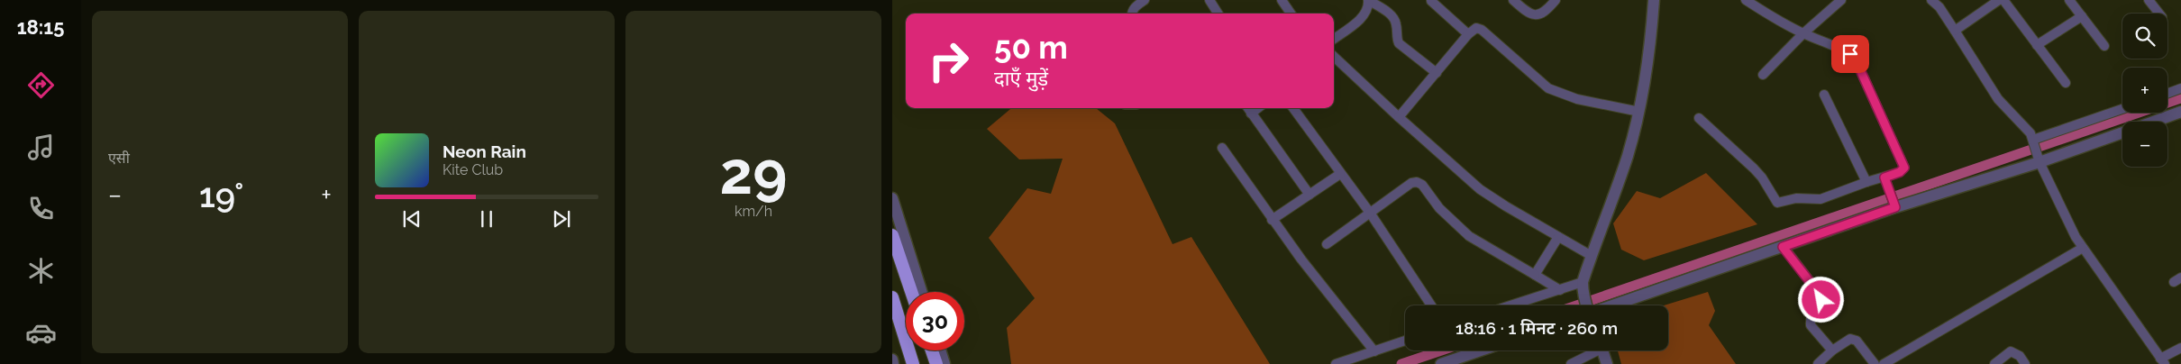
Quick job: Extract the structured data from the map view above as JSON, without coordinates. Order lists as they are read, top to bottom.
{
  "page": {
    "tabs": "18:15",
    "tile": [
      "एसी",
      ["29", "km/h"]
    ],
    "map_buttons": ["+", "−"],
    "turn": ["50 m", "दाएँ मुड़ें"],
    "song": ["Neon Rain", "Kite Club"],
    "heat": ["−", "19°", "+"],
    "limit": "30",
    "trip": "18:16 · 1 मिनट · 260 m"
  }
}
